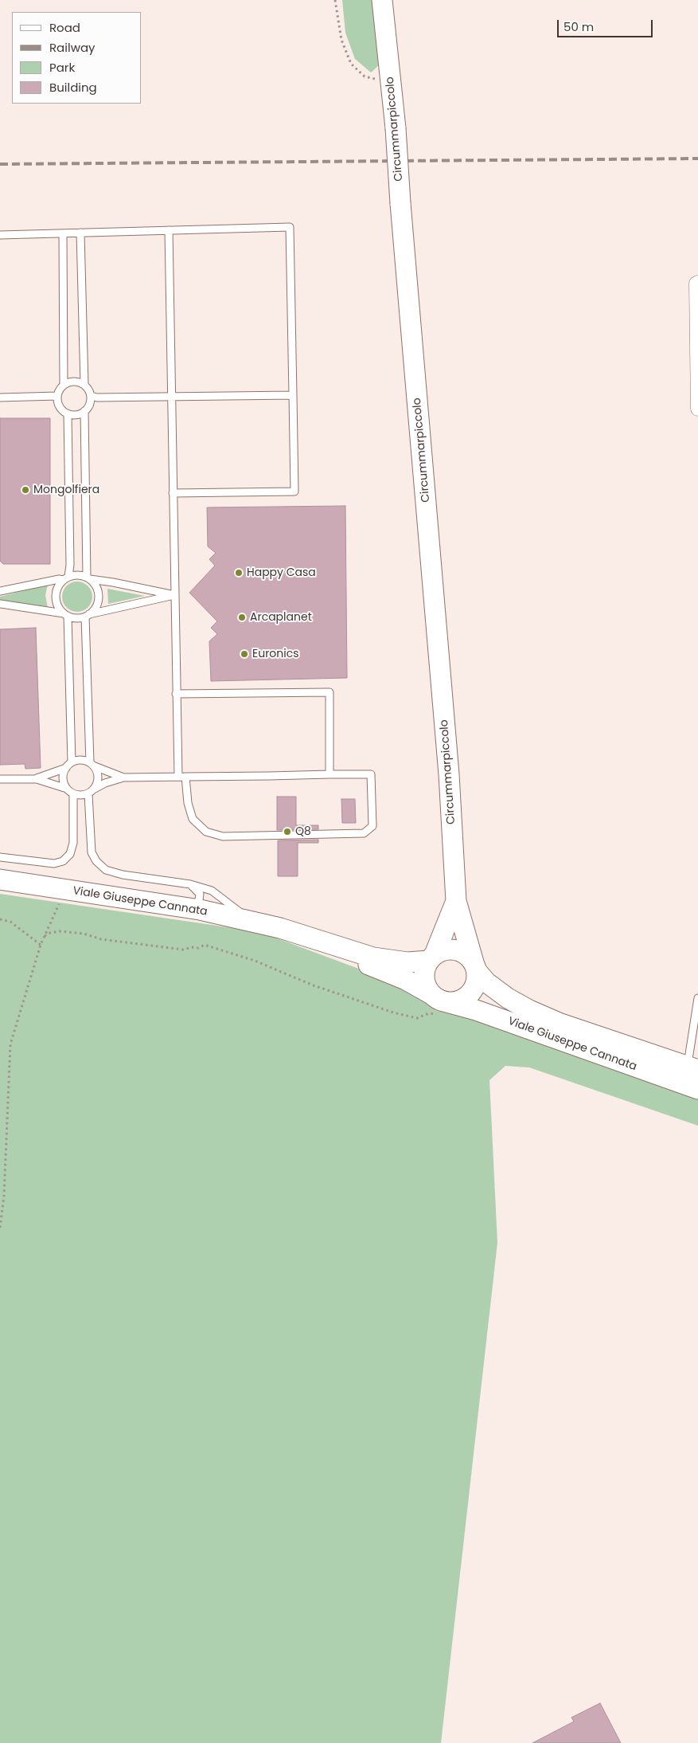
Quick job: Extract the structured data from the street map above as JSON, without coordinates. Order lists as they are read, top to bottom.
{
  "streets": {
    "street": ["Circummarpiccolo", "Viale Giuseppe Cannata"]
  },
  "crossings": [
    ["Circummarpiccolo", "Viale Giuseppe Cannata"]
  ],
  "places": [
    "Mongolfiera",
    "Happy Casa",
    "Arcaplanet",
    "Euronics",
    "Q8"
  ],
  "legend": [
    "Road",
    "Railway",
    "Park",
    "Building"
  ],
  "scale_bar": "50 m"
}
